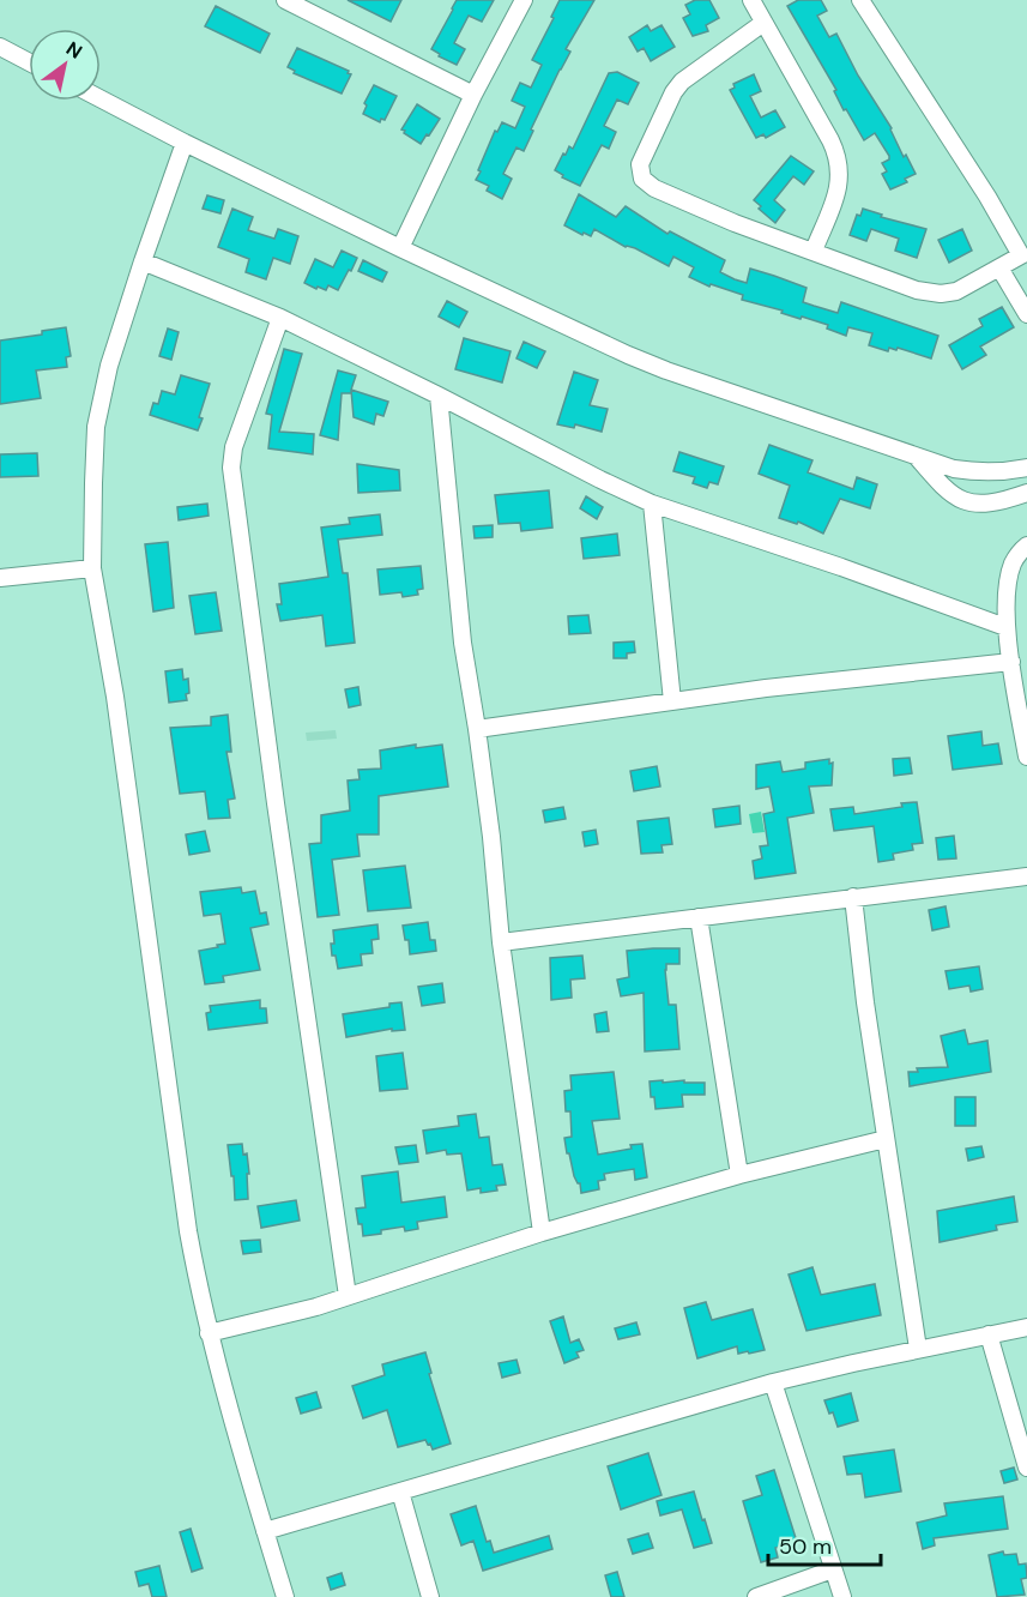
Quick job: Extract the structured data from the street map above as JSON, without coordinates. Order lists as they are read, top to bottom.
{
  "scale_bar": "50 m",
  "north": "top right"
}
